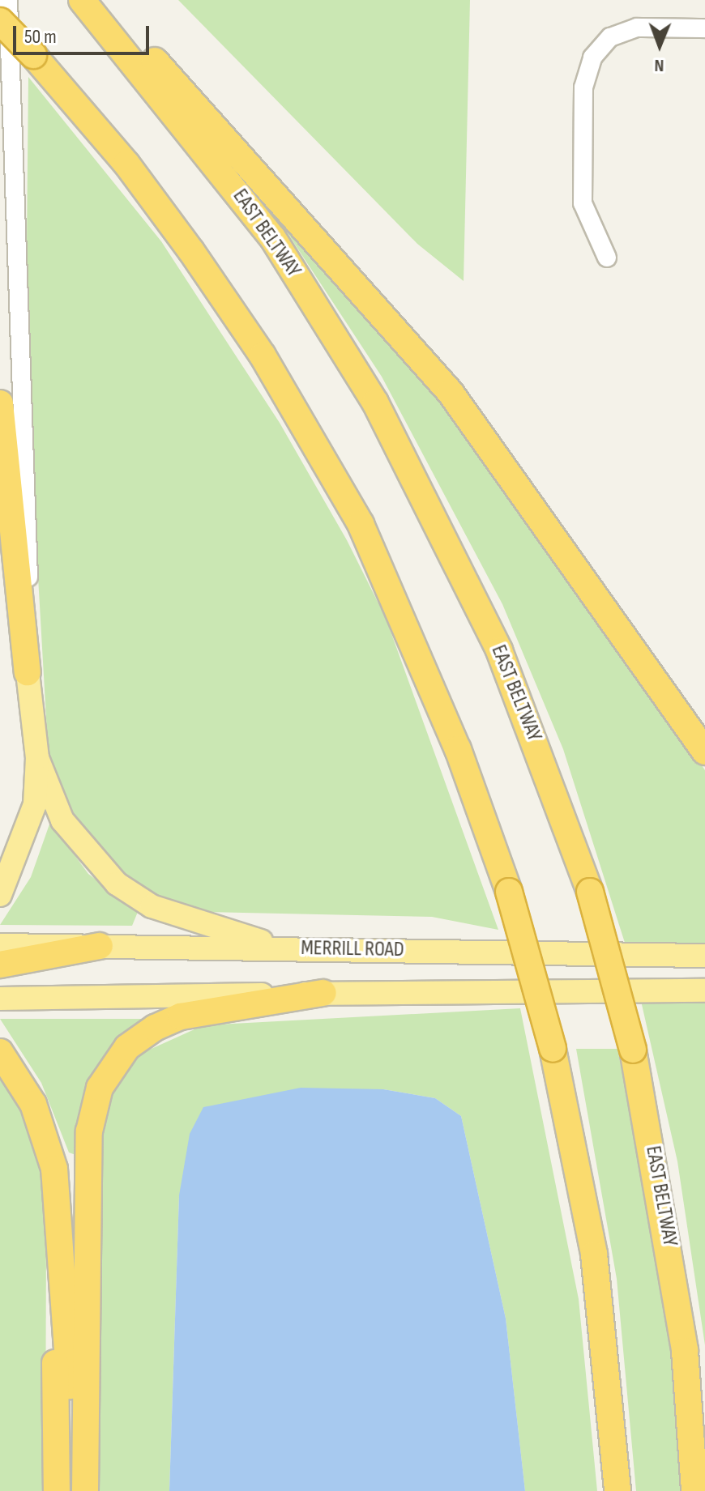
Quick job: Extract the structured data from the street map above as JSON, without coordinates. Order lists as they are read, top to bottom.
{
  "streets": {
    "highway": ["EAST BELTWAY"],
    "main road": ["MERRILL ROAD"]
  },
  "scale_bar": "50 m",
  "north": "bottom"
}
